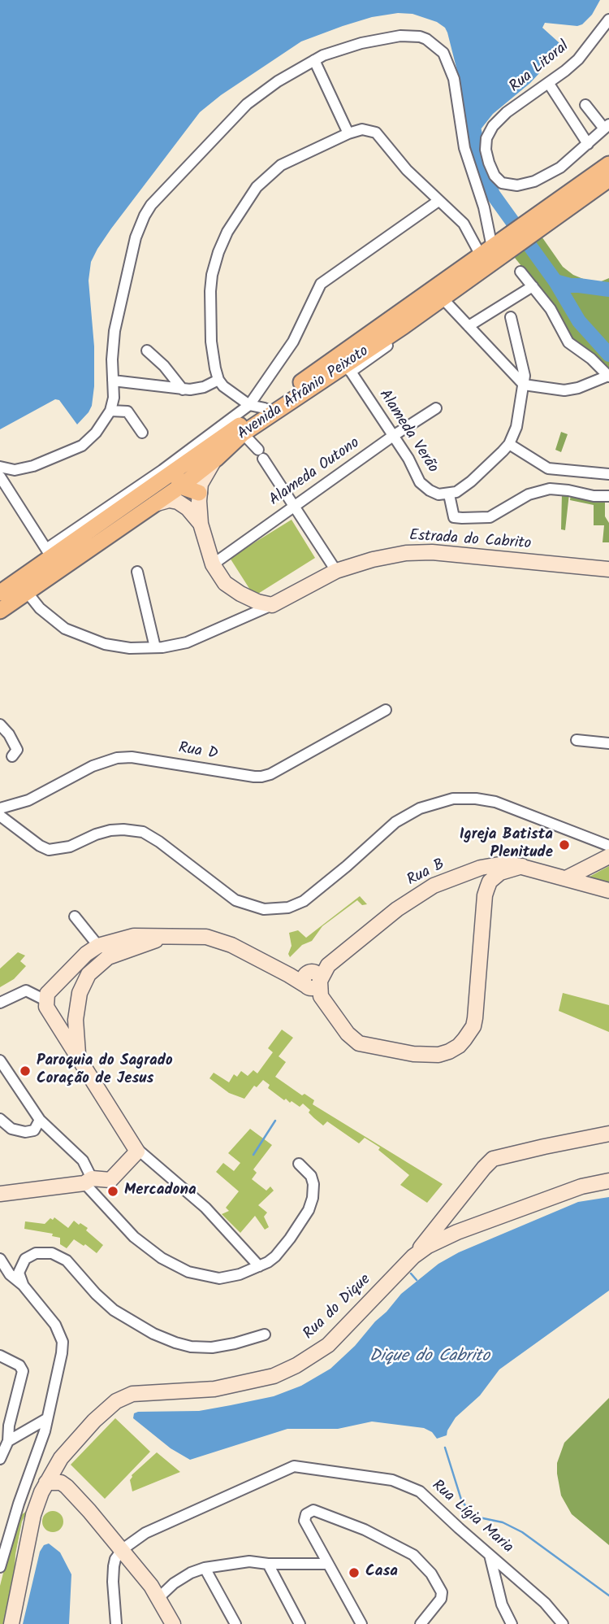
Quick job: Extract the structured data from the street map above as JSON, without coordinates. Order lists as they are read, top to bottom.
{
  "streets": {
    "main road": ["Avenida Afrânio Peixoto"],
    "street": [
      "Rua Litoral",
      "Alameda Verão",
      "Alameda Outono",
      "Estrada do Cabrito",
      "Rua D",
      "Rua B",
      "Rua do Dique",
      "Rua Lígia Maria"
    ]
  },
  "crossings": [
    ["Avenida Afrânio Peixoto", "Alameda Verão"],
    ["Avenida Afrânio Peixoto", "Estrada do Cabrito"],
    ["Alameda Verão", "Alameda Outono"]
  ],
  "water": ["Dique do Cabrito"],
  "places": [
    "Igreja Batista Plenitude",
    "Paroquia do Sagrado Coração de Jesus",
    "Mercadona",
    "Casa"
  ]
}
